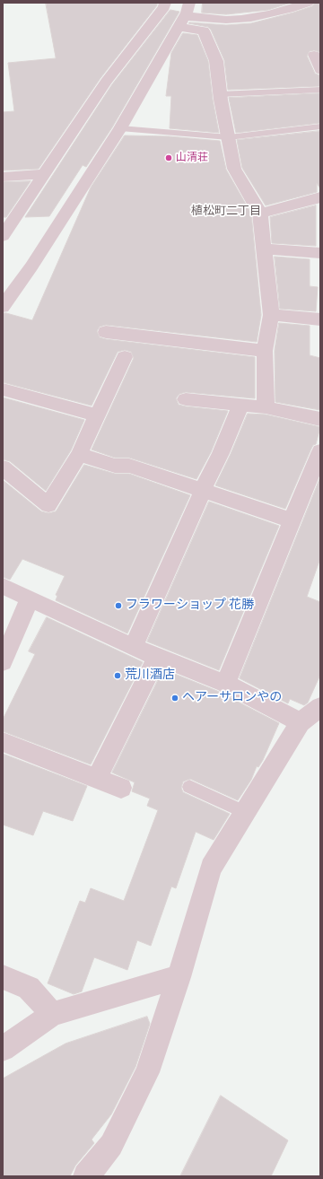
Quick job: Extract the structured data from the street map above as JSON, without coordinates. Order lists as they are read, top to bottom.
{
  "districts": ["植松町二丁目"],
  "places": [
    "山清荘",
    "フラワーショップ 花勝",
    "荒川酒店",
    "ヘアーサロンやの"
  ]
}
